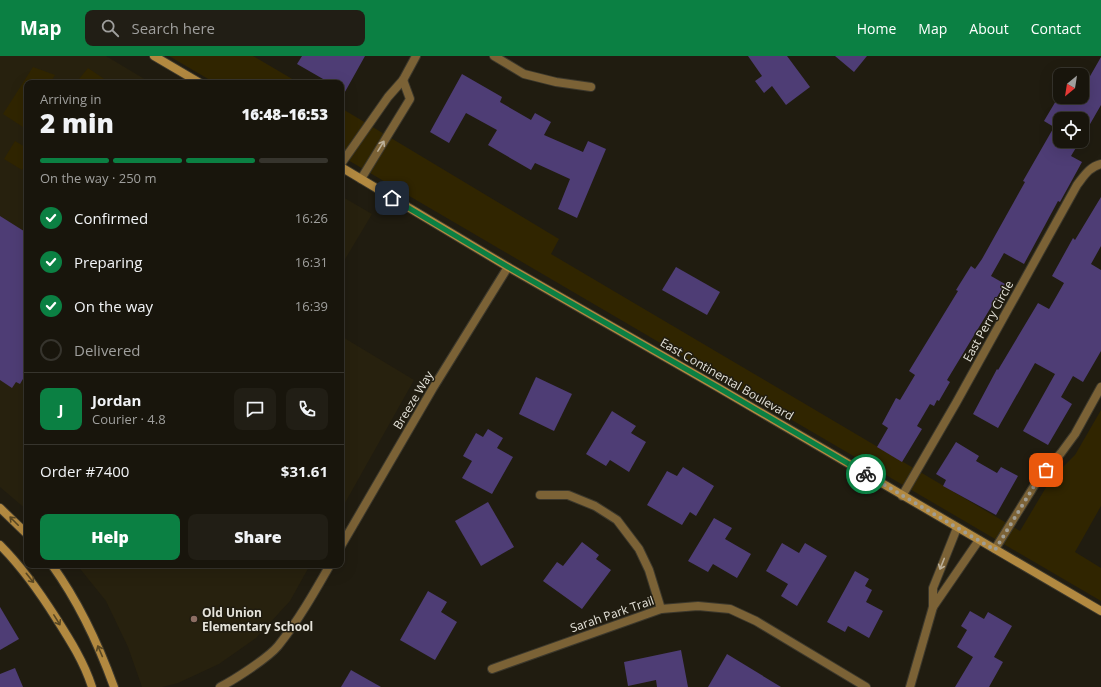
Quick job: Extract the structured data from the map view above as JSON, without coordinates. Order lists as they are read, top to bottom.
{
  "streets": {
    "main road": ["East Continental Boulevard"],
    "street": ["East Perry Circle", "Breeze Way", "Sarah Park Trail"]
  },
  "crossings": [
    ["East Perry Circle", "East Continental Boulevard"],
    ["East Continental Boulevard", "Breeze Way"]
  ],
  "places": ["Old Union Elementary School"],
  "north": "bottom left",
  "page": {
    "header": "Map",
    "search": "Search here",
    "nav": [
      "Home",
      "Map",
      "About",
      "Contact"
    ],
    "heading": ["2 min", "Arriving in", "16:48–16:53"],
    "panel": [
      "Jordan",
      "Courier · 4.8",
      "Order #7400",
      "$31.61"
    ],
    "bar": "On the way · 250 m",
    "list": [
      ["Confirmed", "16:26"],
      ["Preparing", "16:31"],
      ["On the way", "16:39"],
      "Delivered"
    ],
    "round": "J",
    "buttons": ["Help", "Share"]
  }
}
